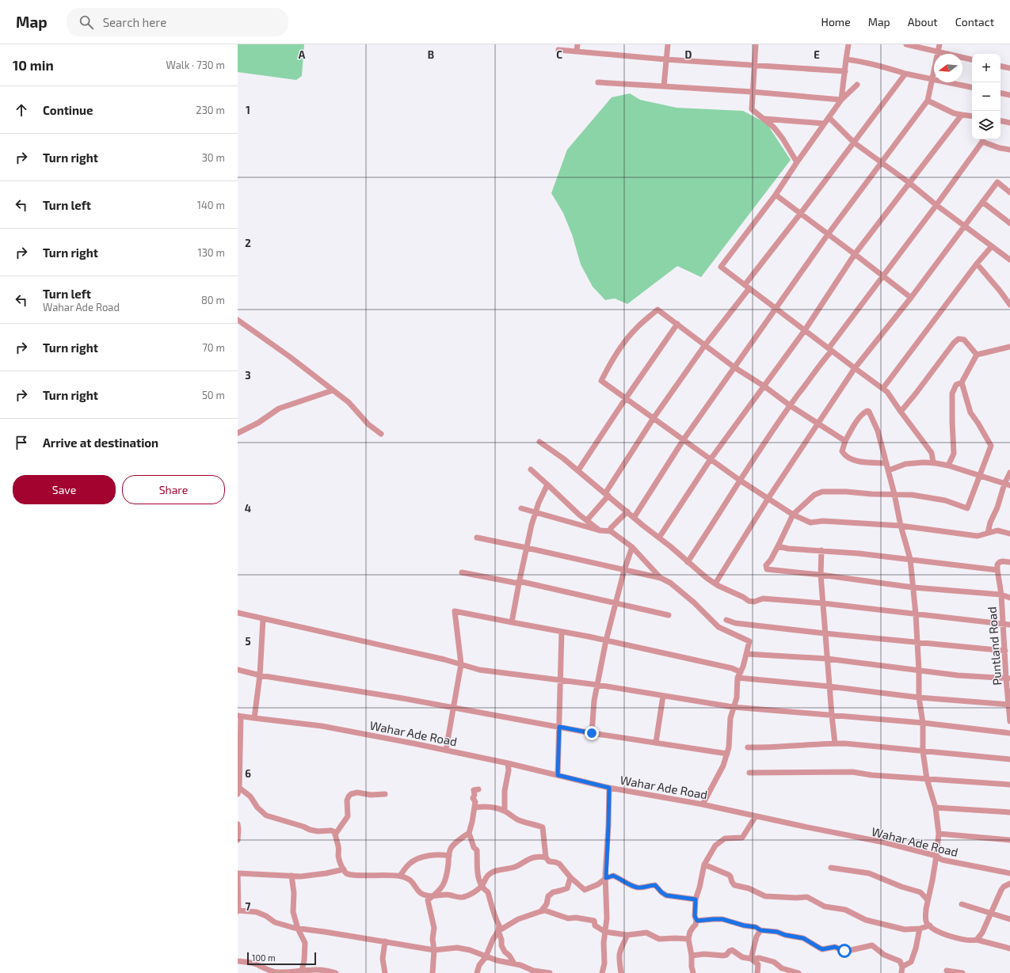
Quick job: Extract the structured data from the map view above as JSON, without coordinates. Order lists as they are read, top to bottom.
{
  "streets": {
    "street": ["Puntland Road", "Wahar Ade Road"]
  },
  "scale_bar": "100 m",
  "north": "left",
  "page": {
    "header": "Map",
    "search": "Search here",
    "nav": [
      "Home",
      "Map",
      "About",
      "Contact"
    ],
    "heading": ["10 min", "Walk · 730 m"],
    "map_buttons": ["+", "−"],
    "list": [
      ["Continue", "230 m"],
      ["Turn right", "30 m"],
      ["Turn left", "140 m"],
      ["Turn right", "130 m"],
      ["Turn left", "Wahar Ade Road", "80 m"],
      ["Turn right", "70 m"],
      ["Turn right", "50 m"],
      "Arrive at destination"
    ],
    "buttons": ["Save", "Share"],
    "scale": "100 m"
  },
  "grid": {
    "columns": [
      "A",
      "B",
      "C",
      "D",
      "E"
    ],
    "rows": [
      "1",
      "2",
      "3",
      "4",
      "5",
      "6",
      "7"
    ]
  }
}
